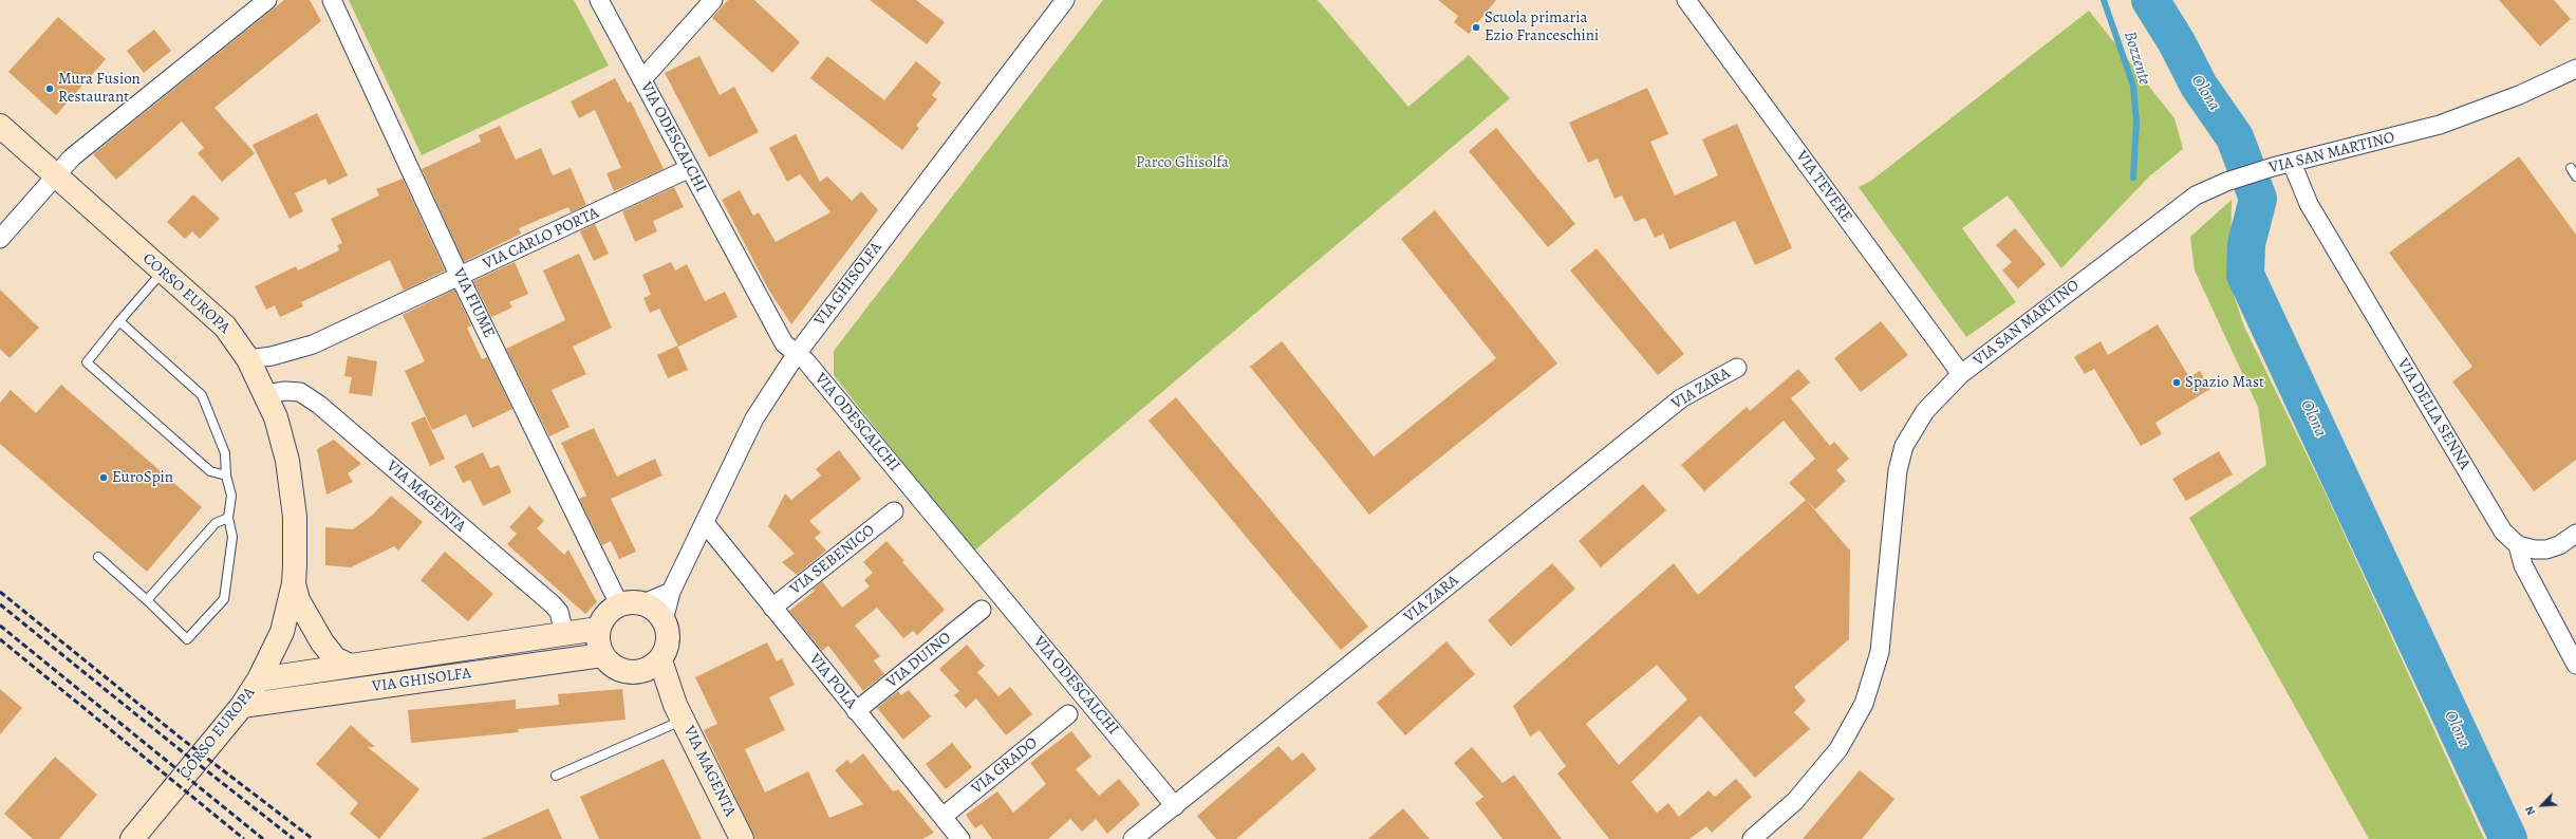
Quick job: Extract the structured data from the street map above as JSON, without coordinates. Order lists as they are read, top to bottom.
{
  "streets": {
    "street": [
      "VIA ODESCALCHI",
      "VIA SAN MARTINO",
      "VIA TEVERE",
      "VIA CARLO PORTA",
      "VIA GHISOLFA",
      "CORSO EUROPA",
      "VIA FIUME",
      "VIA ZARA",
      "VIA DELLA SENNA",
      "VIA MAGENTA",
      "VIA SEBENICO",
      "VIA DUINO",
      "VIA POLA",
      "VIA GRADO"
    ]
  },
  "crossings": [
    ["VIA ODESCALCHI", "VIA CARLO PORTA"],
    ["VIA ODESCALCHI", "VIA GHISOLFA"],
    ["VIA ODESCALCHI", "VIA ZARA"],
    ["VIA SAN MARTINO", "VIA TEVERE"],
    ["VIA SAN MARTINO", "VIA DELLA SENNA"],
    ["VIA CARLO PORTA", "CORSO EUROPA"],
    ["VIA CARLO PORTA", "VIA FIUME"],
    ["VIA GHISOLFA", "CORSO EUROPA"],
    ["VIA GHISOLFA", "VIA FIUME"],
    ["VIA GHISOLFA", "VIA MAGENTA"],
    ["VIA GHISOLFA", "VIA POLA"],
    ["CORSO EUROPA", "VIA MAGENTA"],
    ["VIA FIUME", "VIA MAGENTA"],
    ["VIA SEBENICO", "VIA POLA"],
    ["VIA DUINO", "VIA POLA"],
    ["VIA POLA", "VIA GRADO"]
  ],
  "water": ["Bozzente", "Olona"],
  "parks": ["Parco Ghisolfa"],
  "places": [
    "Scuola primaria Ezio Franceschini",
    "Mura Fusion Restaurant",
    "Spazio Mast",
    "EuroSpin"
  ],
  "north": "bottom left"
}
